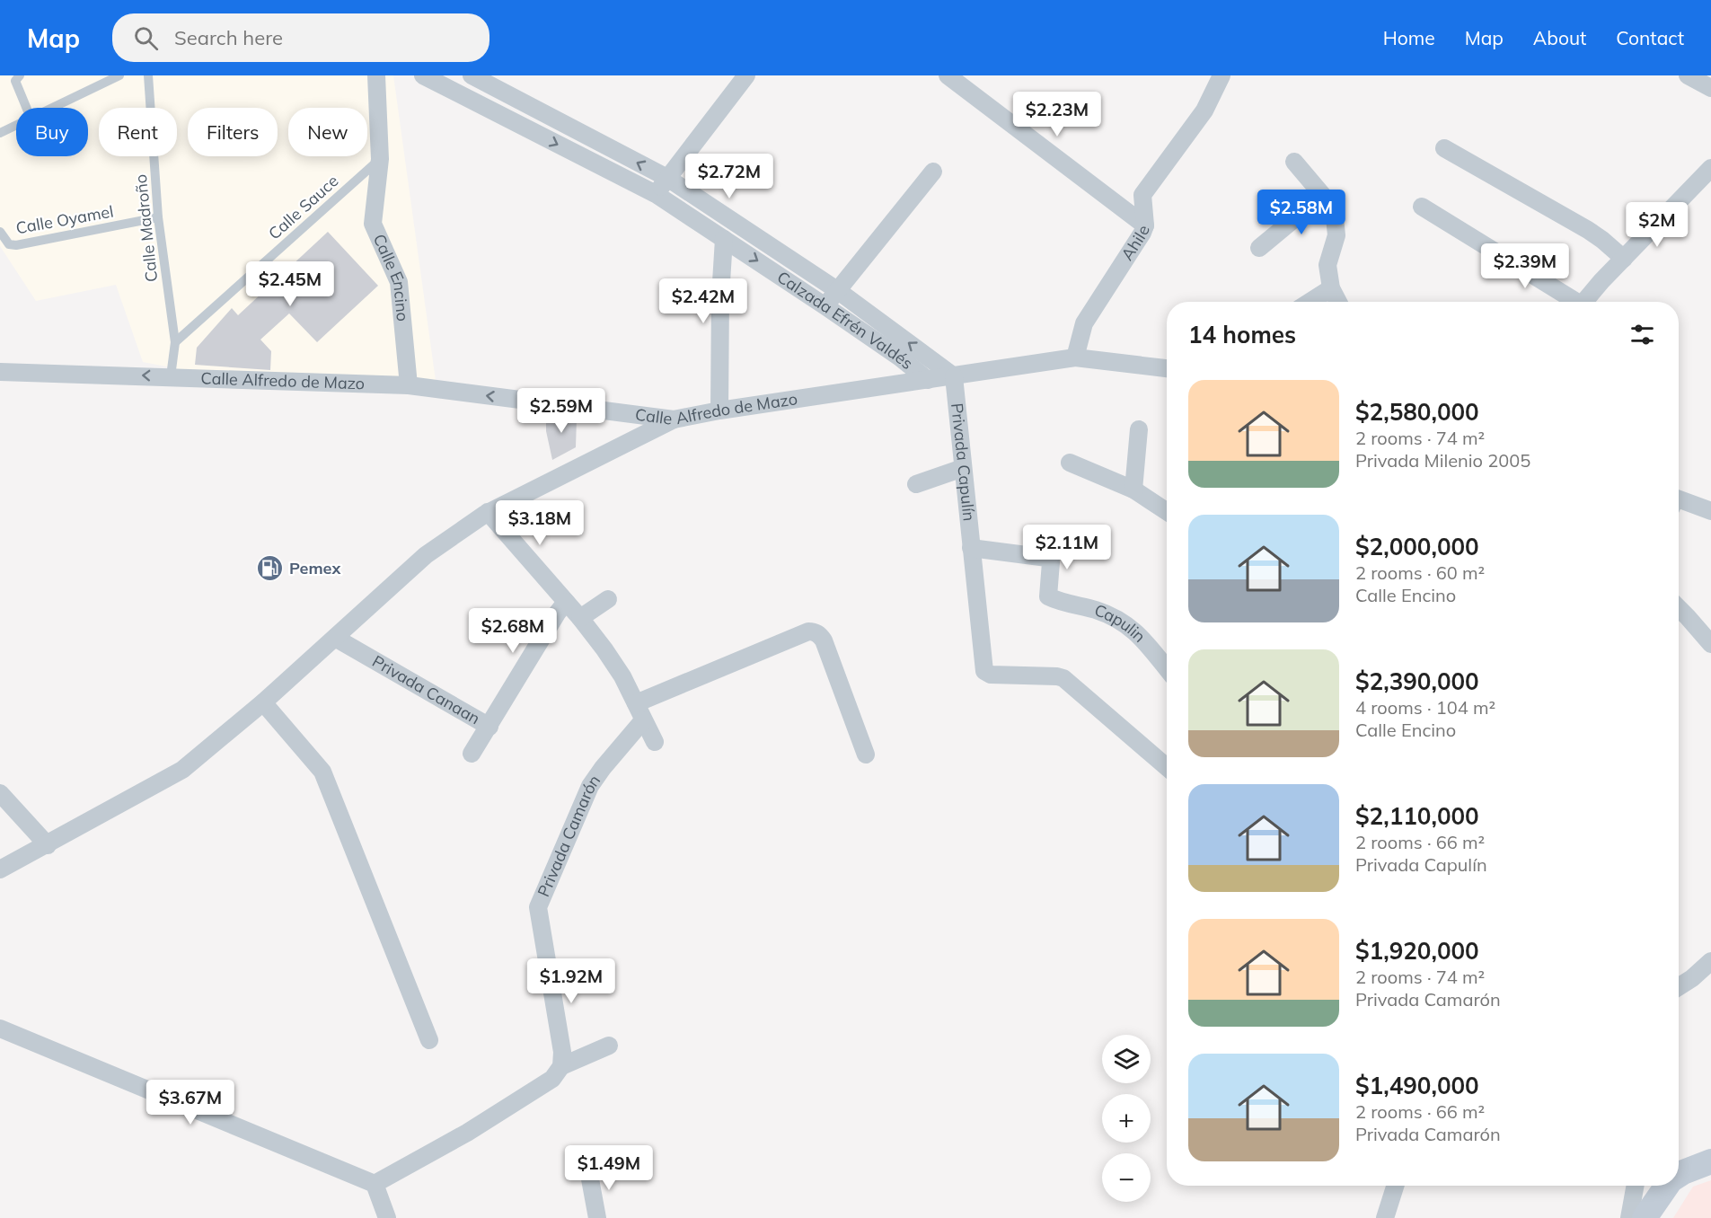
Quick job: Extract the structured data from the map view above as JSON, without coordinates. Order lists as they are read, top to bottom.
{
  "streets": {
    "street": [
      "Ahile",
      "Calle Encino",
      "Calzada Efrén Valdés",
      "Calle Alfredo de Mazo",
      "Privada Capulín",
      "Capulin",
      "Privada Canaan",
      "Privada Camarón"
    ],
    "lane": ["Calle Sauce", "Calle Oyamel", "Calle Madroño"]
  },
  "crossings": [
    ["Calle Sauce", "Calle Madroño"],
    ["Calle Sauce", "Calle Encino"],
    ["Calle Oyamel", "Calle Madroño"],
    ["Calle Madroño", "Calle Alfredo de Mazo"],
    ["Ahile", "Calle Alfredo de Mazo"],
    ["Calle Encino", "Calle Alfredo de Mazo"],
    ["Calzada Efrén Valdés", "Calle Alfredo de Mazo"],
    ["Calzada Efrén Valdés", "Privada Capulín"],
    ["Calle Alfredo de Mazo", "Privada Capulín"],
    ["Privada Capulín", "Capulin"]
  ],
  "one_way": ["Calle Alfredo de Mazo"],
  "places": {
    "fuel station": ["Pemex"]
  },
  "page": {
    "header": "Map",
    "search": "Search here",
    "nav": [
      "Home",
      "Map",
      "About",
      "Contact"
    ],
    "price": [
      "$2.23M",
      "$2.72M",
      "$2.58M",
      "$2M",
      "$2.39M",
      "$2.45M",
      "$2.42M",
      "$2.59M",
      "$3.18M",
      "$2.11M",
      "$2.68M",
      "$1.92M",
      "$3.67M",
      "$1.49M"
    ],
    "chip": [
      "Buy",
      "Rent",
      "Filters",
      "New"
    ],
    "heading": "14 homes",
    "list": [
      {
        "name": "$2,580,000",
        "note": "2 rooms · 74 m² · Privada Milenio 2005"
      },
      {
        "name": "$2,000,000",
        "note": "2 rooms · 60 m² · Calle Encino"
      },
      {
        "name": "$2,390,000",
        "note": "4 rooms · 104 m² · Calle Encino"
      },
      {
        "name": "$2,110,000",
        "note": "2 rooms · 66 m² · Privada Capulín"
      },
      {
        "name": "$1,920,000",
        "note": "2 rooms · 74 m² · Privada Camarón"
      },
      {
        "name": "$1,490,000",
        "note": "2 rooms · 66 m² · Privada Camarón"
      }
    ],
    "map_buttons": ["+", "−"]
  }
}
